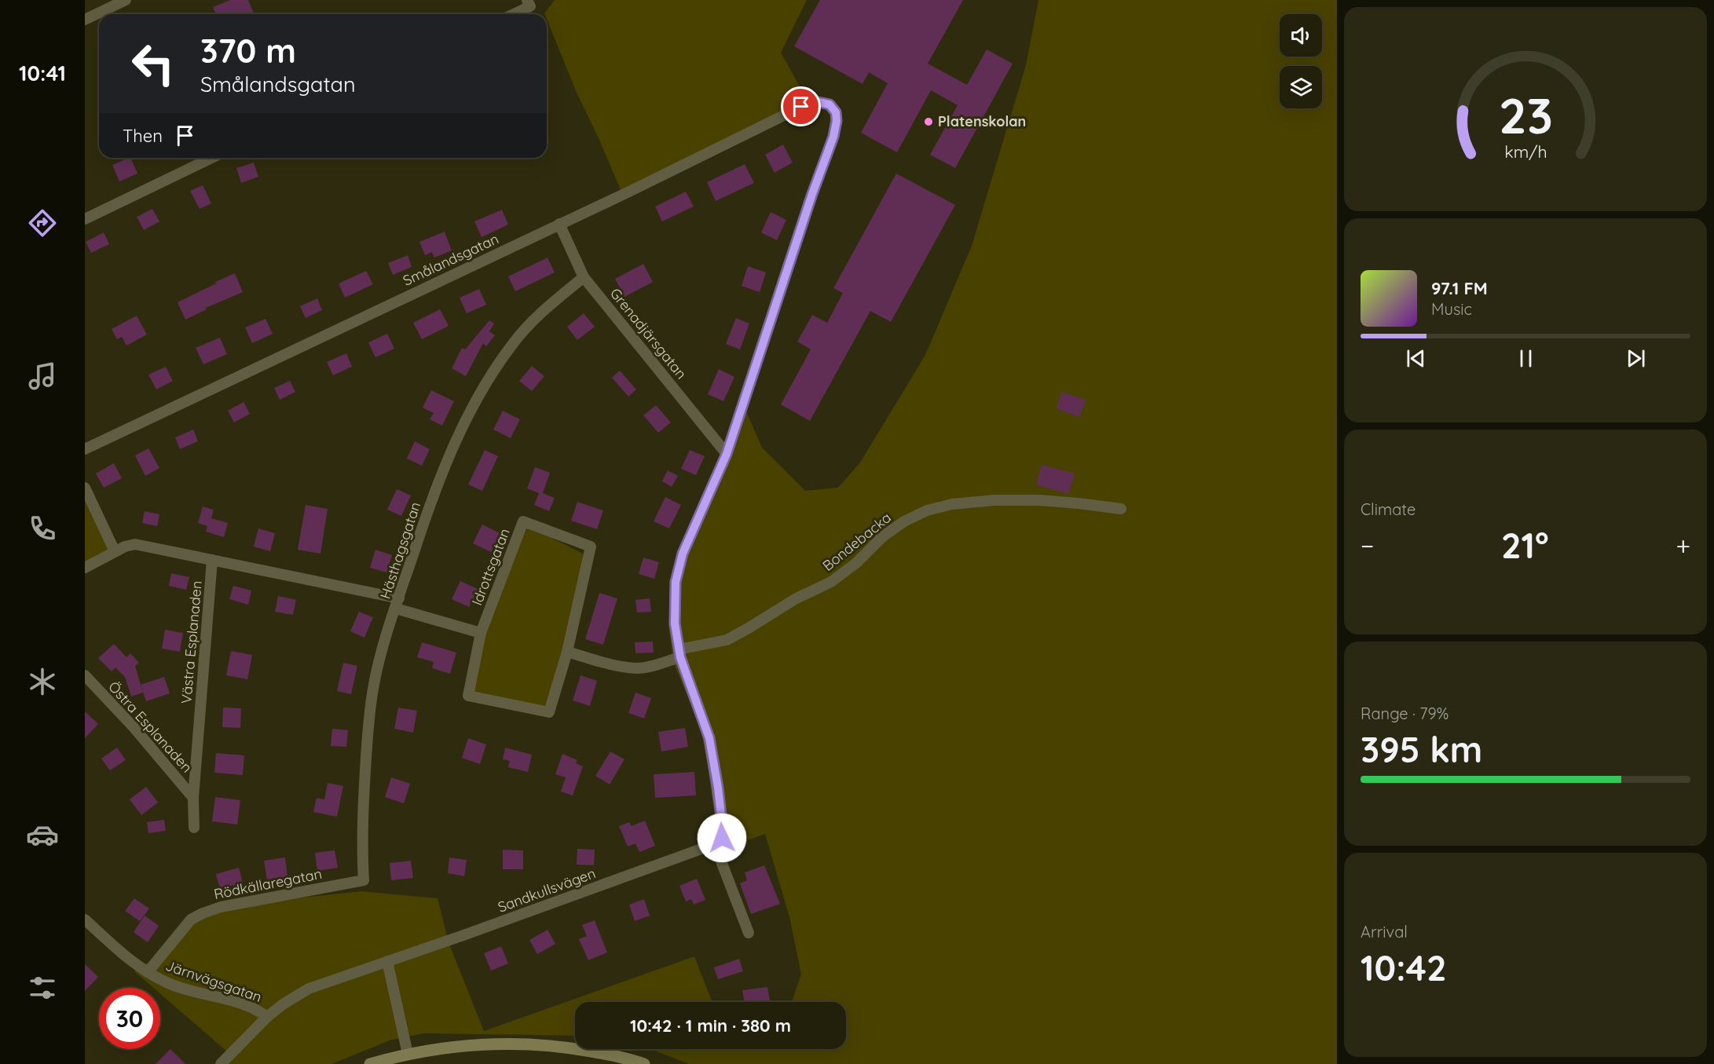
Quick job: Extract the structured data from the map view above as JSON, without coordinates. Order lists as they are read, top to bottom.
{
  "streets": {
    "street": [
      "Smålandsgatan",
      "Grenadjärsgatan",
      "Bondebacka",
      "Hästhagsgatan",
      "Idrottsgatan",
      "Västra Esplanaden",
      "Östra Esplanaden",
      "Rödkällaregatan",
      "Sandkullsvägen",
      "Järnvägsgatan"
    ]
  },
  "crossings": [
    ["Smålandsgatan", "Grenadjärsgatan"],
    ["Grenadjärsgatan", "Hästhagsgatan"],
    ["Hästhagsgatan", "Rödkällaregatan"],
    ["Västra Esplanaden", "Östra Esplanaden"],
    ["Rödkällaregatan", "Järnvägsgatan"],
    ["Sandkullsvägen", "Järnvägsgatan"]
  ],
  "places": ["Platenskolan"],
  "page": {
    "tabs": "10:41",
    "turn": ["370 m", "Smålandsgatan"],
    "then": "Then",
    "song": ["97.1 FM", "Music"],
    "tile": [
      "Climate",
      ["Range · 79%", "395 km"],
      ["Arrival", "10:42"]
    ],
    "heat": ["−", "21°", "+"],
    "limit": "30",
    "trip": "10:42 · 1 min · 380 m",
    "gauge": ["23", "km/h"]
  }
}
